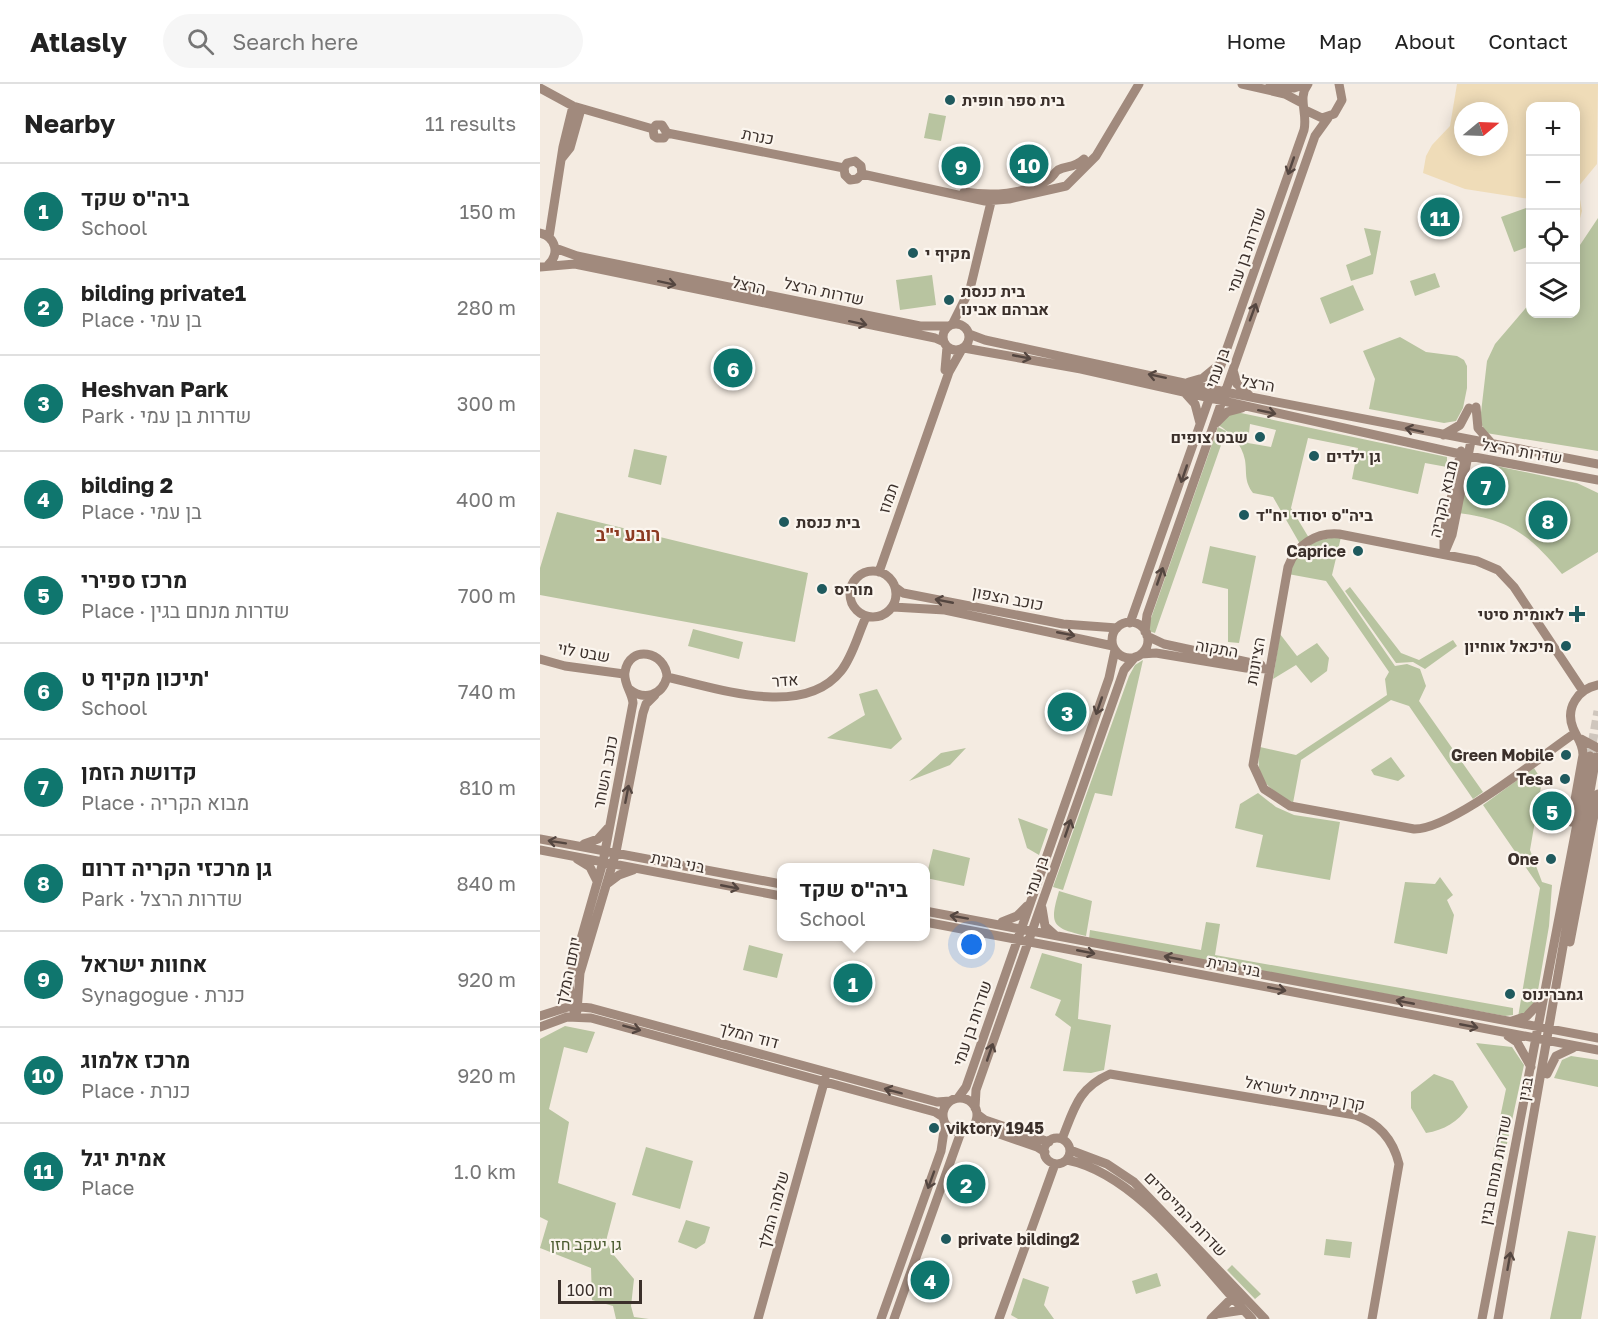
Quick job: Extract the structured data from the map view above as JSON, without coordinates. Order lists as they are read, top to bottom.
{
  "streets": {
    "main road": [
      "כנרת",
      "שדרות בן עמי",
      "הרצל",
      "שדרות הרצל",
      "בן עמי",
      "תמוז",
      "מבוא הקריה",
      "כוכב הצפון",
      "התקוה",
      "שבט לוי",
      "הציונות",
      "אדר",
      "כוכב השחר",
      "בני ברית",
      "יותם המלך",
      "דוד המלך",
      "בגין",
      "קרן קיימת לישראל",
      "שדרות מנחם בגין",
      "שלמה המלך",
      "שדרות המייסדים"
    ]
  },
  "crossings": [
    ["שדרות בן עמי", "הרצל"],
    ["שדרות בן עמי", "בן עמי"],
    ["שדרות בן עמי", "כוכב הצפון"],
    ["שדרות בן עמי", "התקוה"],
    ["שדרות בן עמי", "בני ברית"],
    ["שדרות בן עמי", "דוד המלך"],
    ["הרצל", "שדרות הרצל"],
    ["הרצל", "בן עמי"],
    ["הרצל", "תמוז"],
    ["הרצל", "מבוא הקריה"],
    ["שדרות הרצל", "תמוז"],
    ["שדרות הרצל", "מבוא הקריה"],
    ["בן עמי", "כוכב הצפון"],
    ["בן עמי", "התקוה"],
    ["בן עמי", "בני ברית"],
    ["בן עמי", "דוד המלך"],
    ["תמוז", "כוכב הצפון"],
    ["תמוז", "אדר"],
    ["מבוא הקריה", "הציונות"],
    ["כוכב הצפון", "התקוה"],
    ["כוכב הצפון", "אדר"],
    ["התקוה", "הציונות"],
    ["שבט לוי", "אדר"],
    ["שבט לוי", "כוכב השחר"],
    ["אדר", "כוכב השחר"],
    ["כוכב השחר", "בני ברית"],
    ["כוכב השחר", "יותם המלך"],
    ["בני ברית", "יותם המלך"],
    ["בני ברית", "בגין"],
    ["בני ברית", "שדרות מנחם בגין"],
    ["יותם המלך", "דוד המלך"],
    ["דוד המלך", "שלמה המלך"],
    ["קרן קיימת לישראל", "שדרות המייסדים"]
  ],
  "one_way": ["שדרות בן עמי", "בגין"],
  "districts": ["רובע י\"ב"],
  "parks": ["גן יעקב חזן"],
  "places": {
    "other": [
      "בית ספר חופית",
      "מקיף י",
      "בית כנסת אברהם אבינו",
      "שבט צופים",
      "גן ילדים",
      "ביה\"ס יסודי יח\"ד",
      "בית כנסת",
      "Caprice",
      "מוריס",
      "מיכאל אוחיון",
      "Green Mobile",
      "Tesa",
      "One",
      "גמברינוס",
      "viktory 1945",
      "private bilding2"
    ],
    "health": ["לאומית סיטי"]
  },
  "scale_bar": "100 m",
  "north": "right",
  "page": {
    "header": "Atlasly",
    "search": "Search here",
    "nav": [
      "Home",
      "Map",
      "About",
      "Contact"
    ],
    "heading": ["Nearby", "11 results"],
    "map_buttons": ["+", "−"],
    "pins": [
      "10",
      "9",
      "11",
      "6",
      "7",
      "8",
      "3",
      "5",
      "1",
      "2",
      "4"
    ],
    "list": [
      {
        "mark": "1",
        "name": "ביה\"ס שקד",
        "note": "School",
        "value": "150 m"
      },
      {
        "mark": "2",
        "name": "bilding private1",
        "note": "Place · בן עמי",
        "value": "280 m"
      },
      {
        "mark": "3",
        "name": "Heshvan Park",
        "note": "Park · שדרות בן עמי",
        "value": "300 m"
      },
      {
        "mark": "4",
        "name": "bilding 2",
        "note": "Place · בן עמי",
        "value": "400 m"
      },
      {
        "mark": "5",
        "name": "מרכז ספירי",
        "note": "Place · שדרות מנחם בגין",
        "value": "700 m"
      },
      {
        "mark": "6",
        "name": "תיכון מקיף ט'",
        "note": "School",
        "value": "740 m"
      },
      {
        "mark": "7",
        "name": "קדושת הזמן",
        "note": "Place · מבוא הקריה",
        "value": "810 m"
      },
      {
        "mark": "8",
        "name": "גן מרכזי הקריה דרום",
        "note": "Park · שדרות הרצל",
        "value": "840 m"
      },
      {
        "mark": "9",
        "name": "אחוות ישראל",
        "note": "Synagogue · כנרת",
        "value": "920 m"
      },
      {
        "mark": "10",
        "name": "מרכז אלמוג",
        "note": "Place · כנרת",
        "value": "920 m"
      },
      {
        "mark": "11",
        "name": "אמית יגל",
        "note": "Place",
        "value": "1.0 km"
      }
    ],
    "popup": ["ביה\"ס שקד", "School"],
    "scale": "100 m"
  }
}
